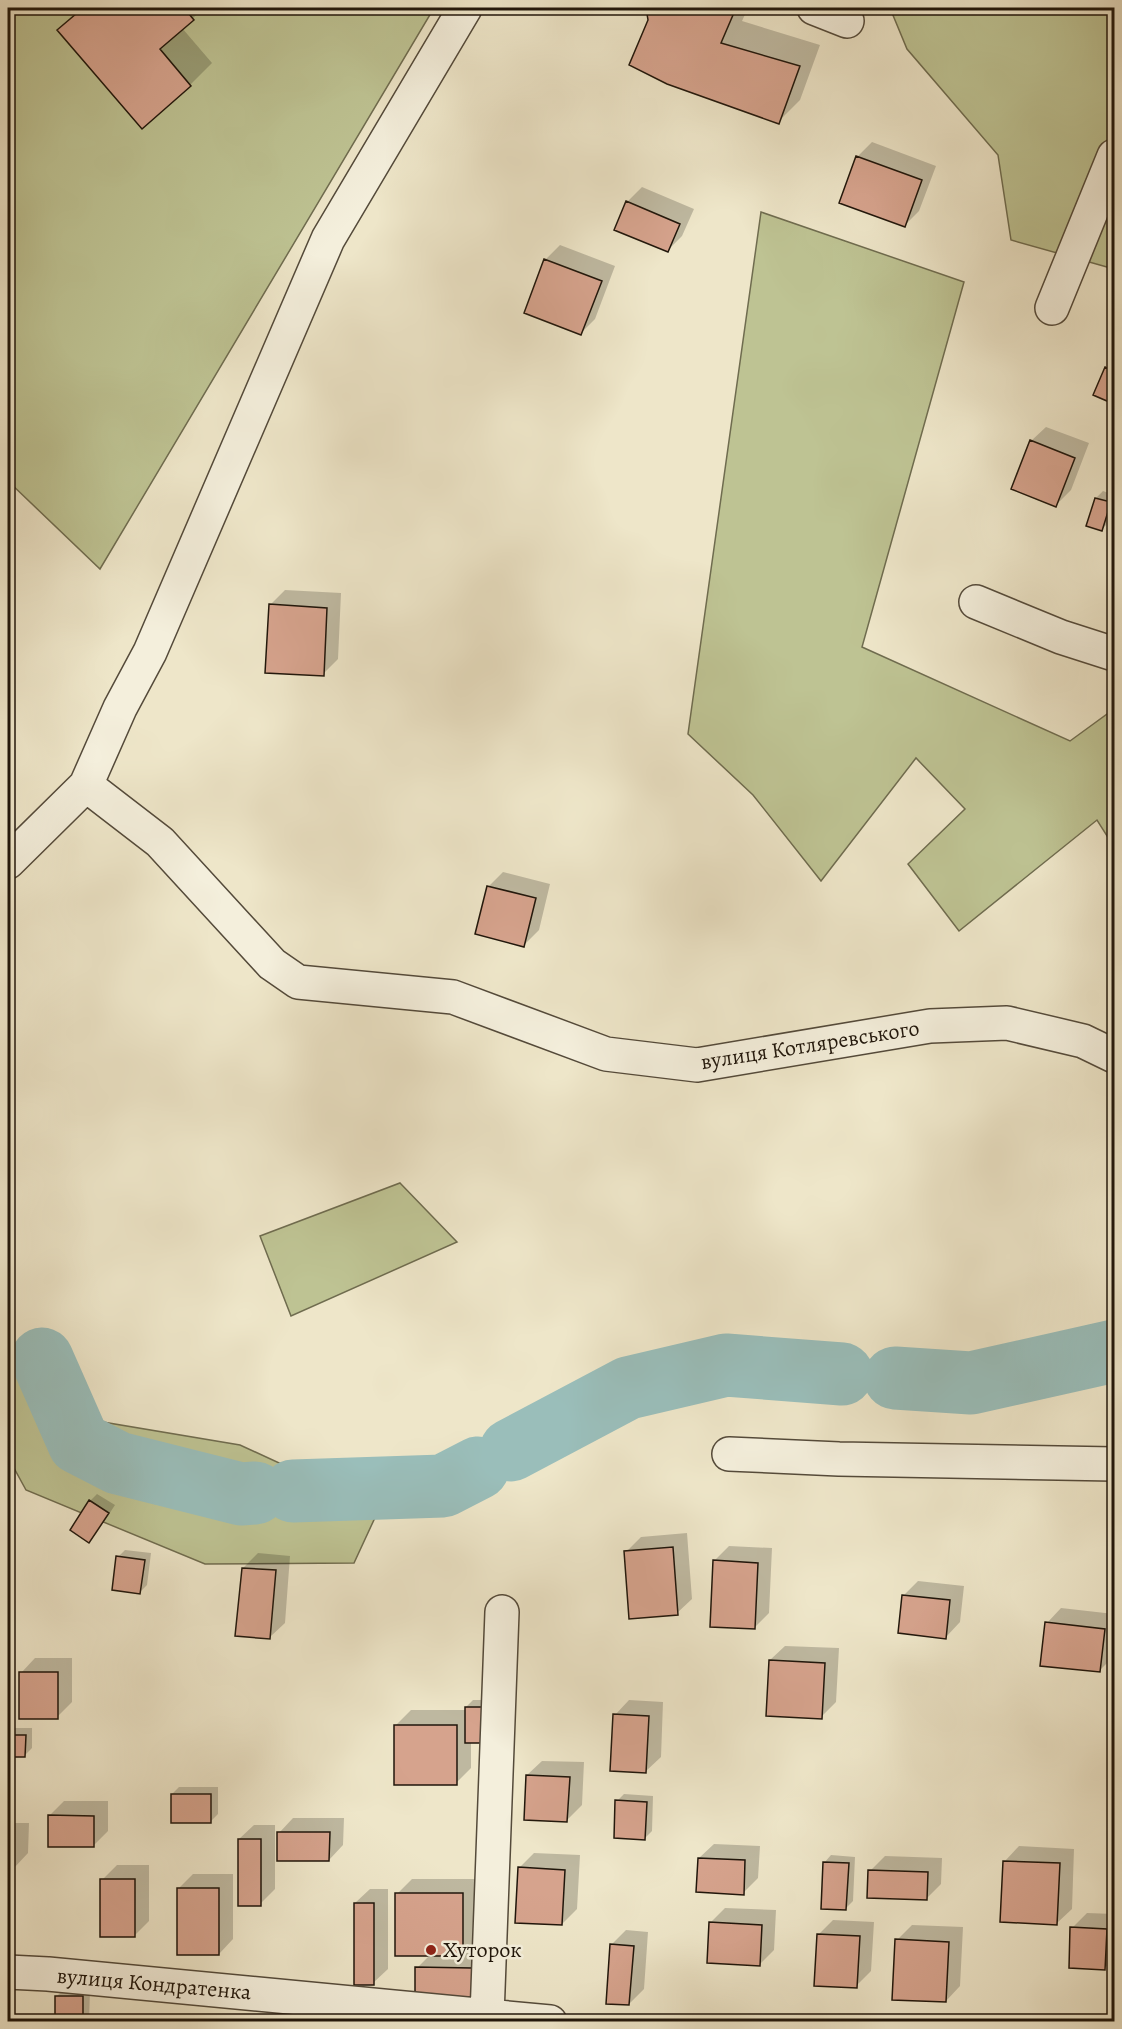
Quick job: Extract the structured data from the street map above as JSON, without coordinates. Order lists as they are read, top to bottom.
{
  "streets": {
    "street": ["вулиця Котляревського", "вулиця Кондратенка"]
  },
  "places": ["Хуторок"]
}
